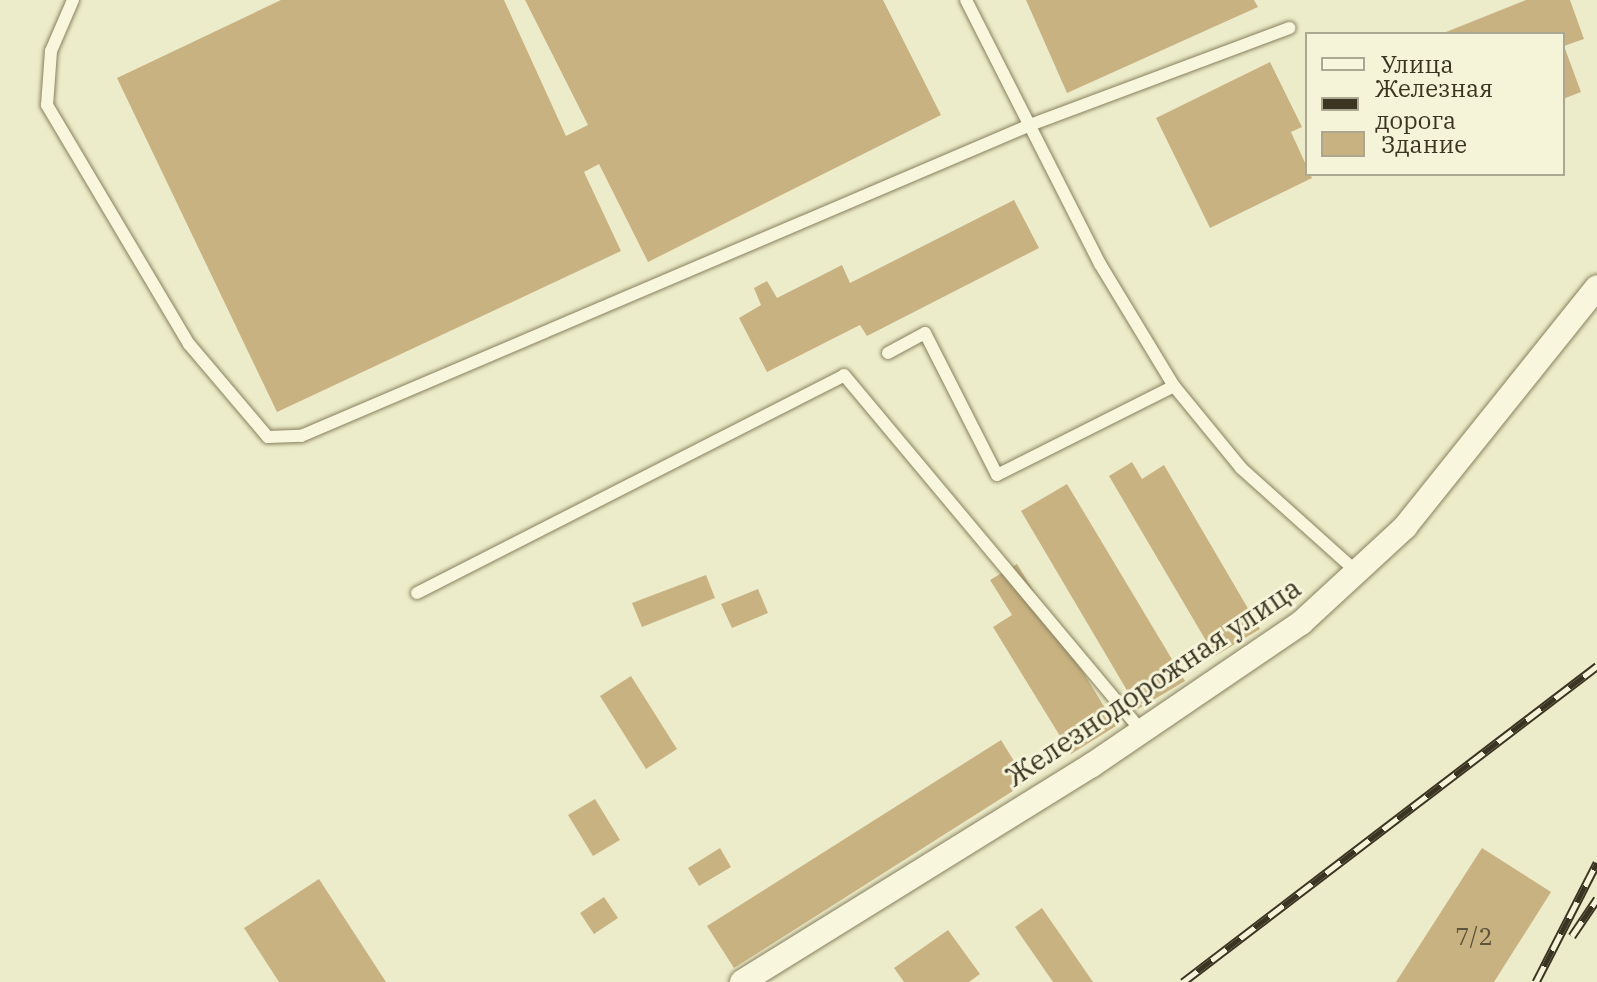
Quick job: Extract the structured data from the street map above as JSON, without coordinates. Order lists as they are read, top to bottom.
{
  "streets": {
    "street": ["Железнодорожная улица"]
  },
  "house_numbers": ["7/2"],
  "legend": ["Улица", "Железная дорога", "Здание"]
}
